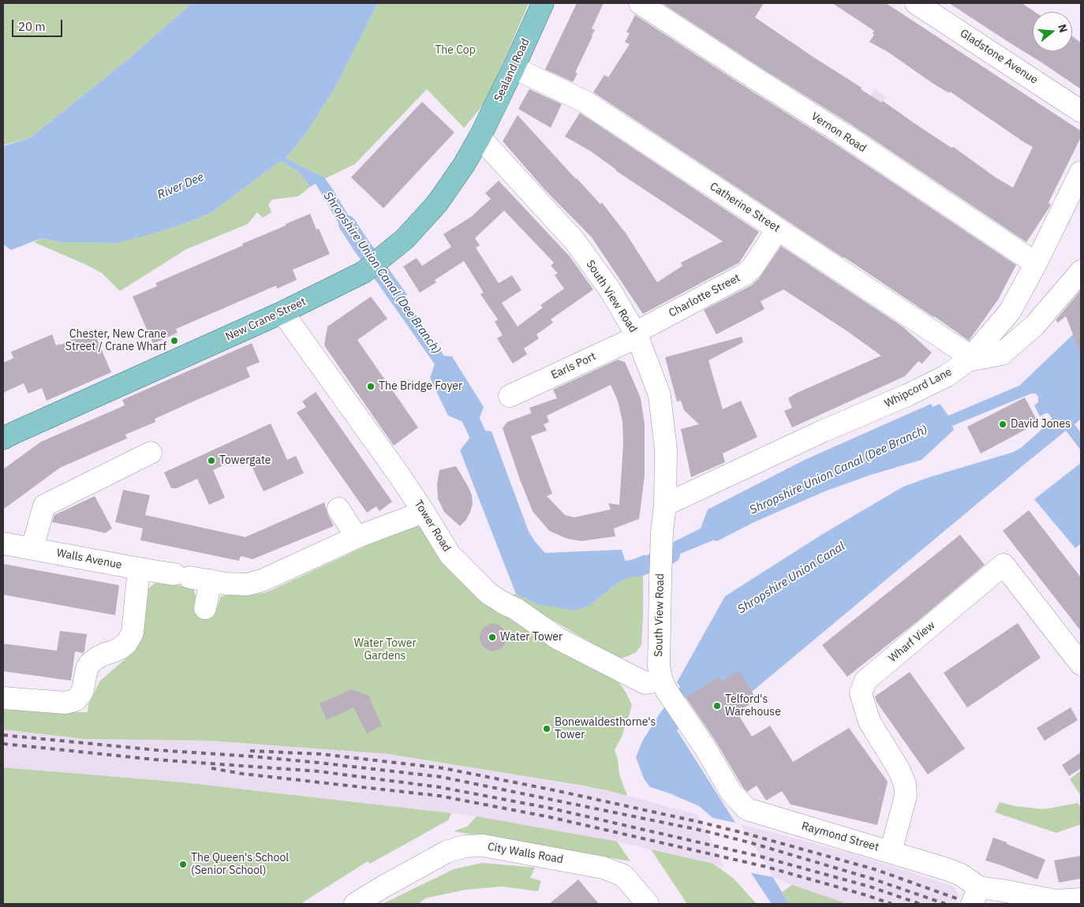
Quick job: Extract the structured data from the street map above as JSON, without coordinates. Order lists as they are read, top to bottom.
{
  "streets": {
    "main road": ["Sealand Road", "New Crane Street"],
    "street": [
      "Gladstone Avenue",
      "Vernon Road",
      "Catherine Street",
      "Charlotte Street",
      "South View Road",
      "Earls Port",
      "Whipcord Lane",
      "Tower Road",
      "Walls Avenue",
      "Wharf View",
      "Raymond Street",
      "City Walls Road"
    ]
  },
  "crossings": [
    ["Sealand Road", "Catherine Street"],
    ["Sealand Road", "South View Road"],
    ["Sealand Road", "New Crane Street"],
    ["Vernon Road", "Whipcord Lane"],
    ["Catherine Street", "Charlotte Street"],
    ["Catherine Street", "Whipcord Lane"],
    ["Charlotte Street", "South View Road"],
    ["Charlotte Street", "Earls Port"],
    ["South View Road", "New Crane Street"],
    ["South View Road", "Earls Port"],
    ["South View Road", "Whipcord Lane"],
    ["South View Road", "Tower Road"],
    ["South View Road", "Raymond Street"],
    ["New Crane Street", "Tower Road"],
    ["Tower Road", "Walls Avenue"],
    ["Tower Road", "Raymond Street"],
    ["Wharf View", "Raymond Street"]
  ],
  "water": ["River Dee", "Shropshire Union Canal (Dee Branch)", "Shropshire Union Canal"],
  "parks": ["The Cop", "Water Tower Gardens"],
  "places": [
    "Chester, New Crane Street / Crane Wharf",
    "The Bridge Foyer",
    "David Jones",
    "Towergate",
    "Water Tower",
    "Telford's Warehouse",
    "Bonewaldesthorne's Tower",
    "The Queen's School (Senior School)"
  ],
  "scale_bar": "20 m",
  "north": "right"
}
